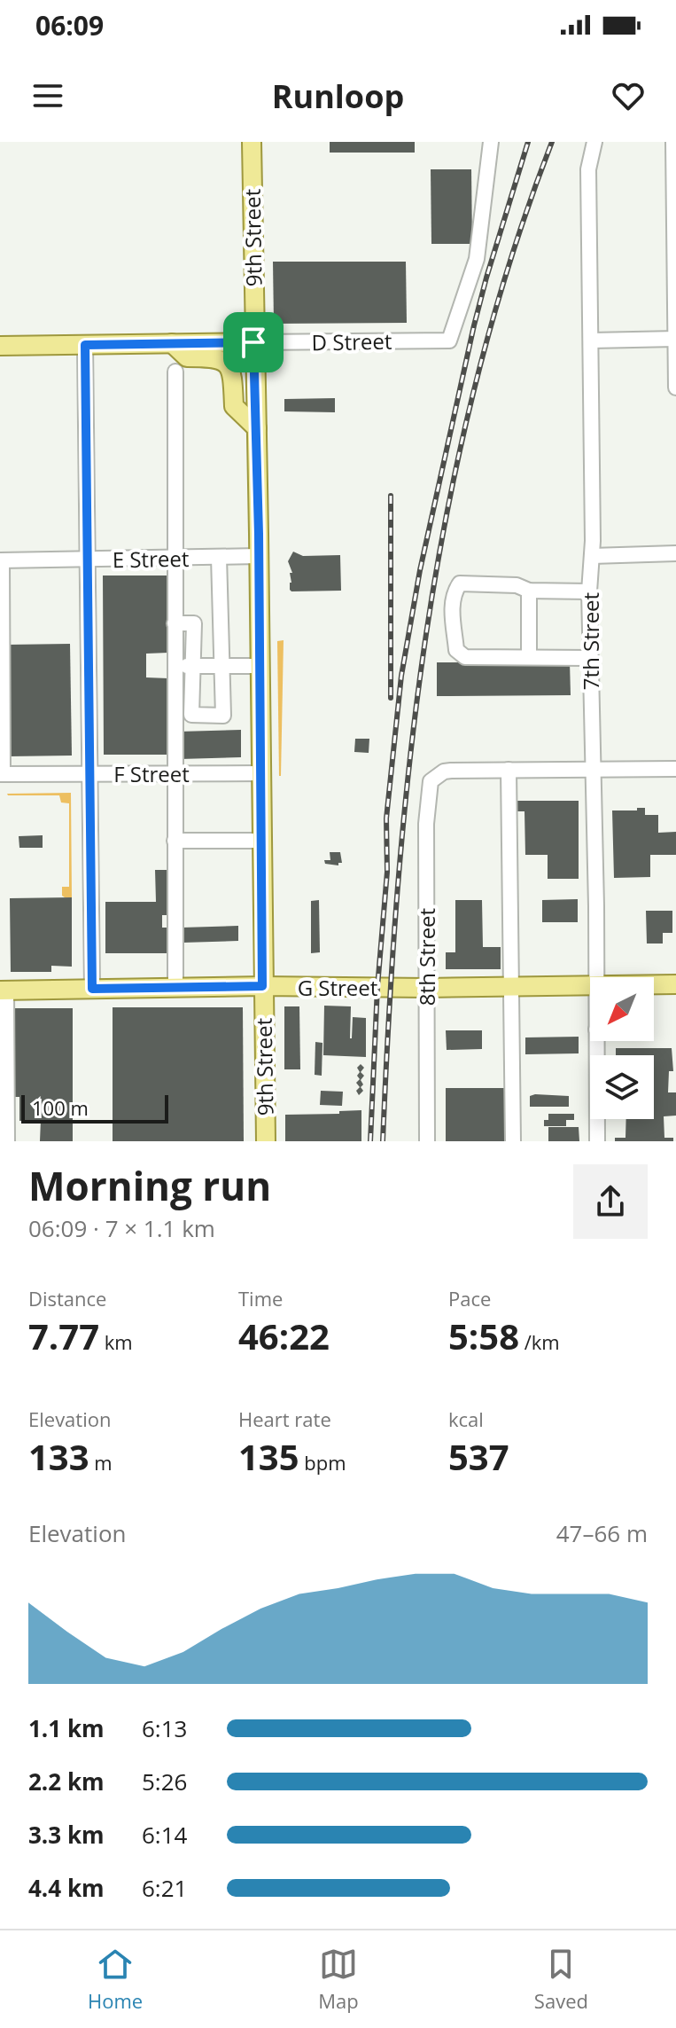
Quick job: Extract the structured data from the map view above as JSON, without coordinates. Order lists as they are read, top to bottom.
{
  "streets": {
    "main road": ["9th Street", "D Street", "G Street"],
    "street": [
      "E Street",
      "7th Street",
      "F Street",
      "8th Street"
    ]
  },
  "crossings": [
    ["9th Street", "D Street"],
    ["9th Street", "E Street"],
    ["9th Street", "F Street"],
    ["9th Street", "G Street"],
    ["8th Street", "G Street"]
  ],
  "scale_bar": "100 m",
  "north": "bottom left",
  "page": {
    "status": "06:09",
    "header": "Runloop",
    "scale": "100 m",
    "heading": ["Morning run", "06:09 · 7 × 1.1 km"],
    "stats": [
      ["Distance", "7.77 km"],
      ["Time", "46:22"],
      ["Pace", "5:58 /km"],
      ["Elevation", "133 m"],
      ["Heart rate", "135 bpm"],
      ["kcal", "537"]
    ],
    "chart": ["Elevation", "47–66 m"],
    "list": [
      {
        "name": "1.1 km",
        "note": "6:13"
      },
      {
        "name": "2.2 km",
        "note": "5:26"
      },
      {
        "name": "3.3 km",
        "note": "6:14"
      },
      {
        "name": "4.4 km",
        "note": "6:21"
      }
    ],
    "tabs": ["Home", "Map", "Saved"]
  }
}
